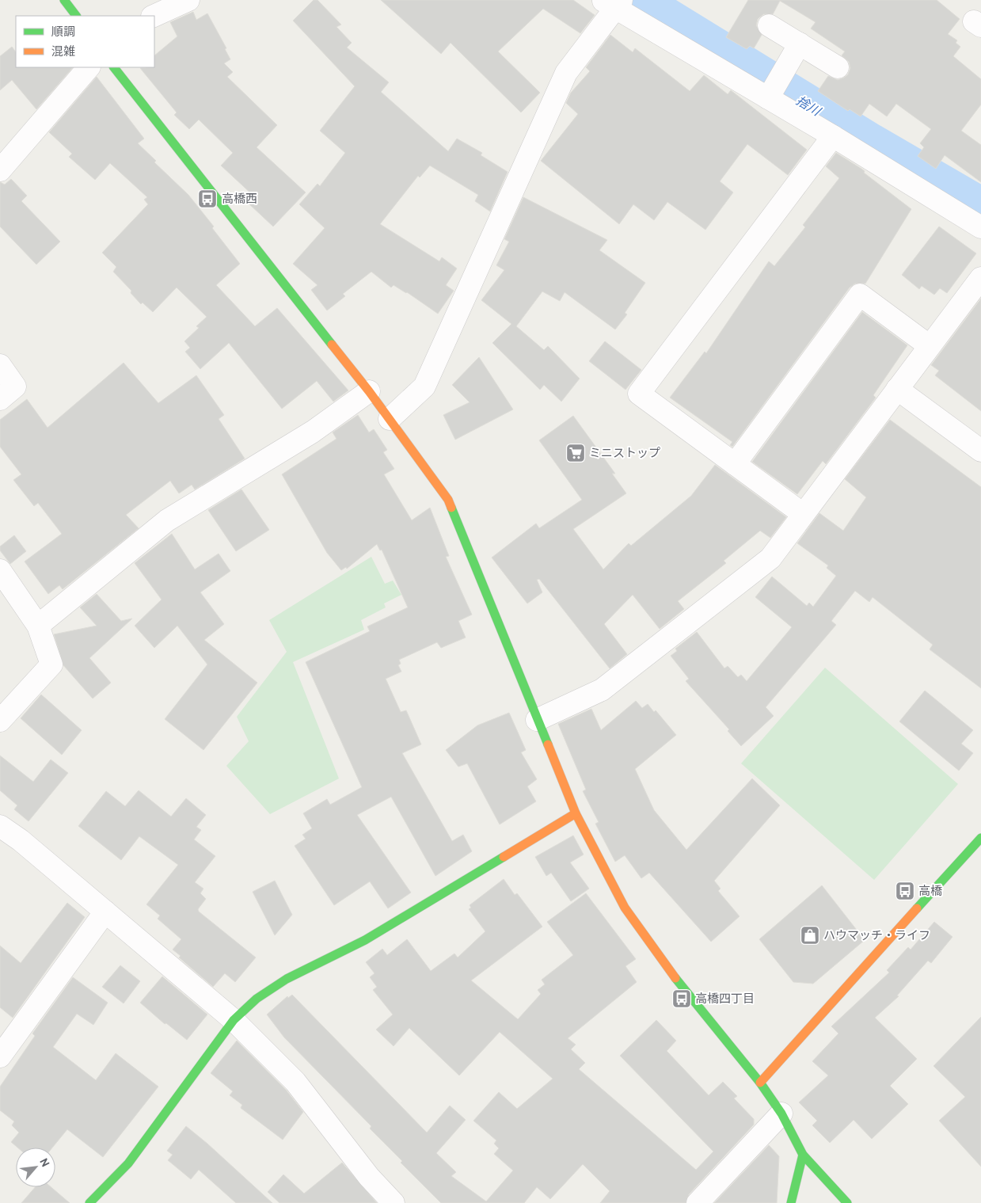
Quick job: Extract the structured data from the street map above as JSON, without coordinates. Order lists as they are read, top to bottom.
{
  "water": ["捨川"],
  "places": {
    "bus stop": ["高橋西", "高橋", "高橋四丁目"],
    "supermarket": ["ミニストップ"],
    "shop": ["ハウマッチ・ライフ"]
  },
  "legend": ["順調", "混雑"],
  "north": "top right"
}
